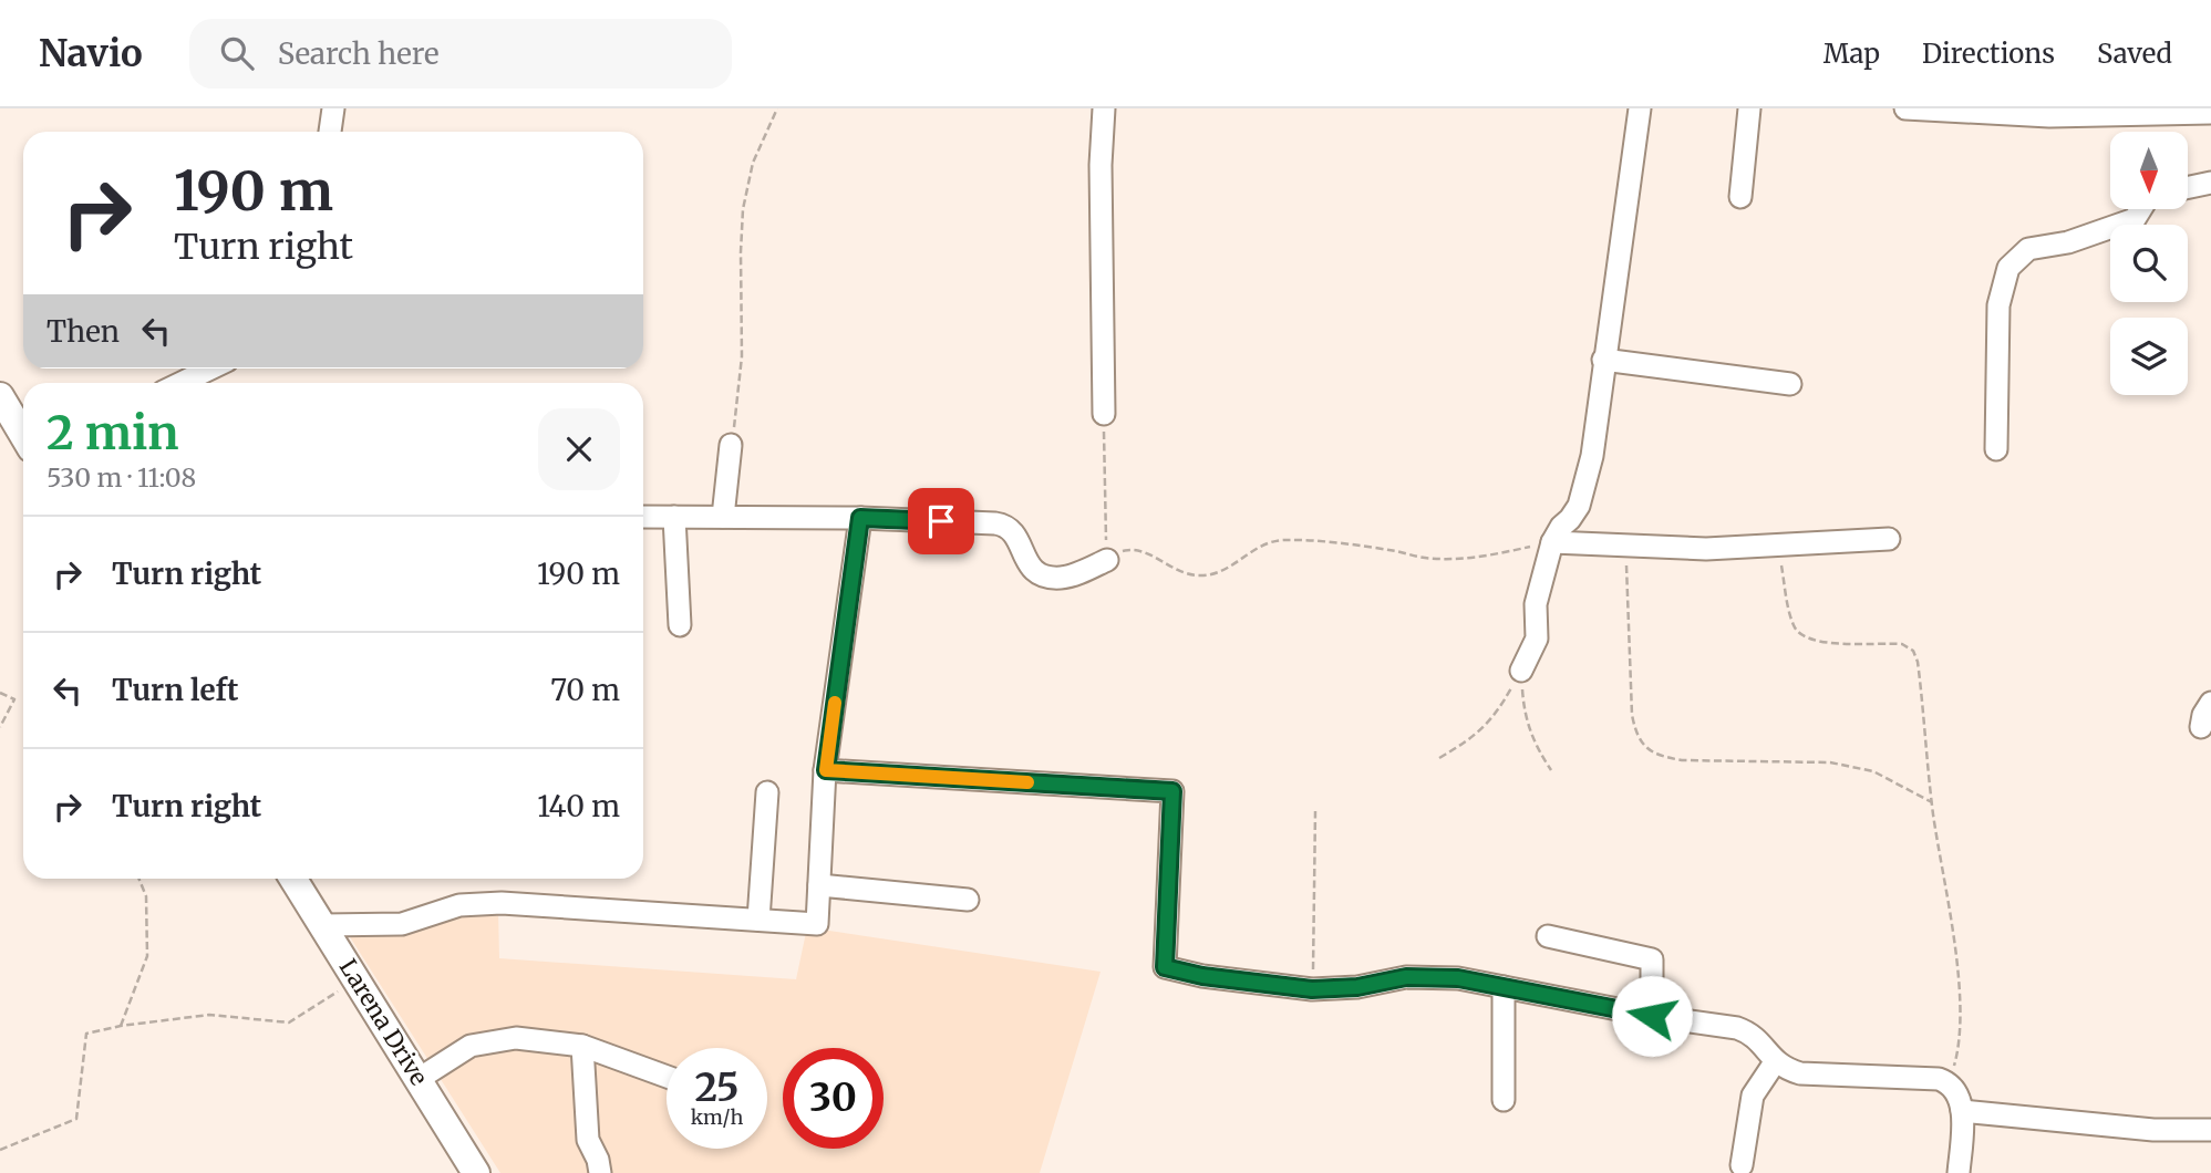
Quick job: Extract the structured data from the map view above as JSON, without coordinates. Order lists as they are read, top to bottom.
{
  "streets": {
    "main road": ["Larena Drive"]
  },
  "north": "bottom",
  "page": {
    "header": "Navio",
    "search": "Search here",
    "nav": ["Map", "Directions", "Saved"],
    "turn": ["190 m", "Turn right"],
    "then": "Then",
    "heading": ["2 min", "530 m · 11:08"],
    "list": [
      {
        "name": "Turn right",
        "value": "190 m"
      },
      {
        "name": "Turn left",
        "value": "70 m"
      },
      {
        "name": "Turn right",
        "value": "140 m"
      }
    ],
    "speed": "25 km/h",
    "limit": "30"
  }
}
